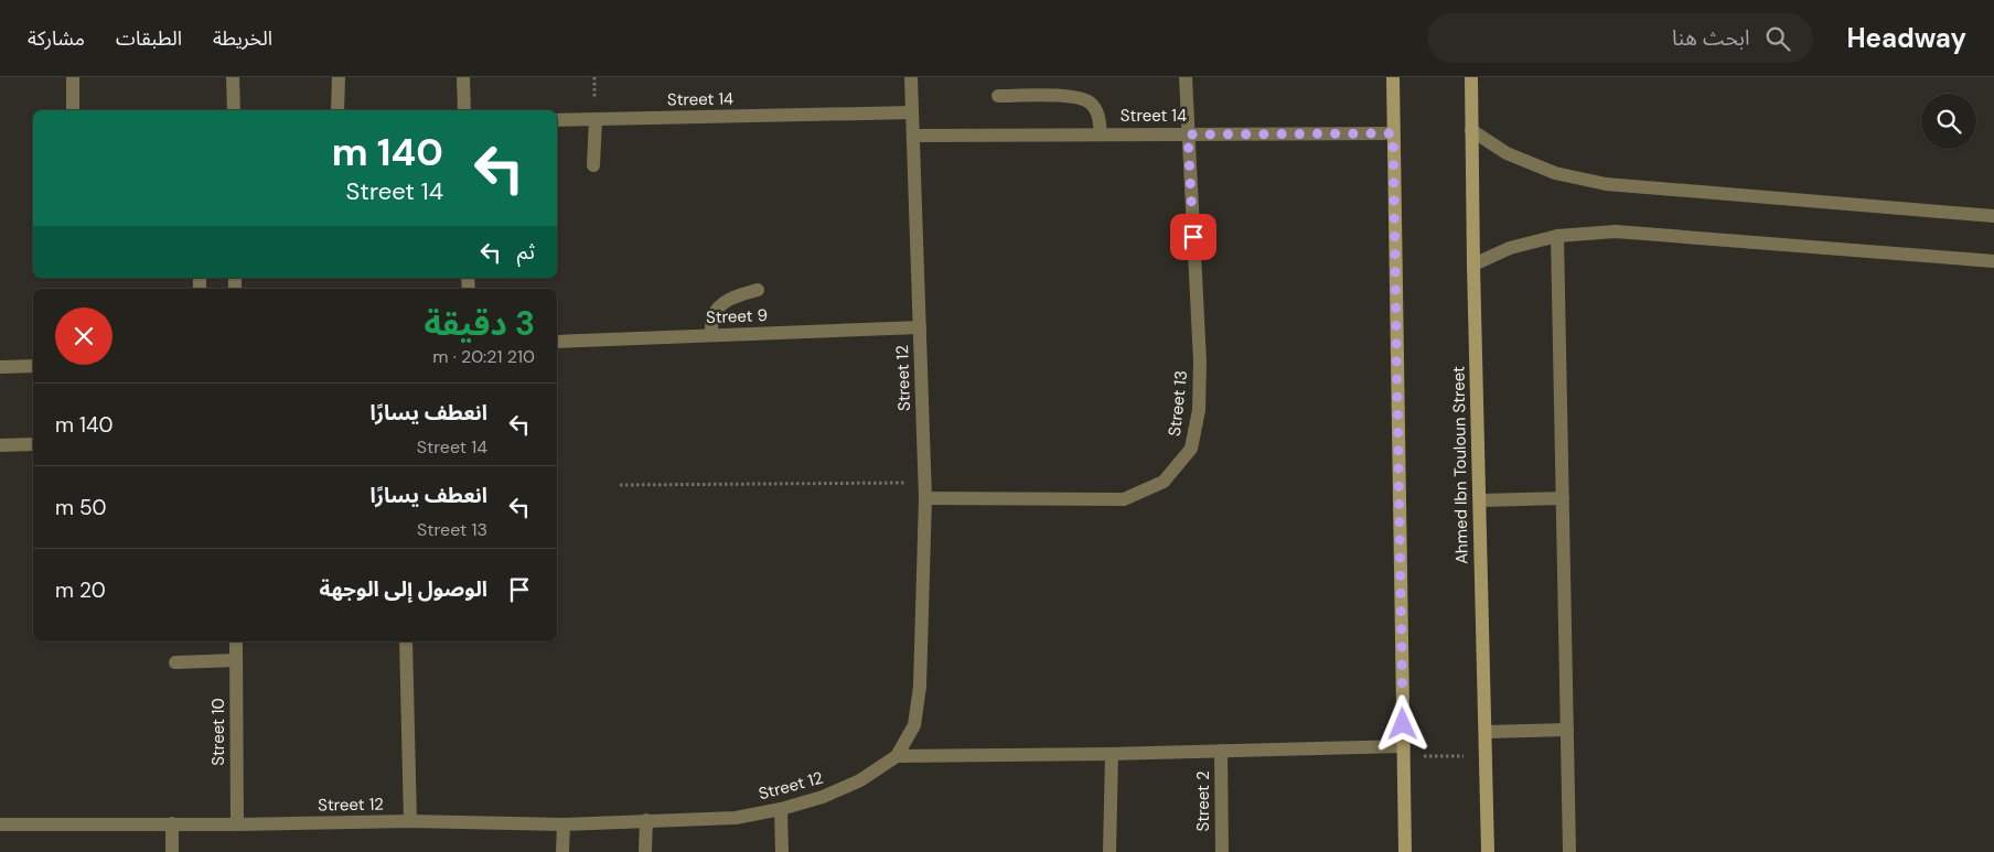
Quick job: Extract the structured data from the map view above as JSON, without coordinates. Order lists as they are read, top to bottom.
{
  "streets": {
    "street": [
      "Street 14",
      "Street 9",
      "Street 12",
      "Street 13",
      "Ahmed Ibn Touloun Street",
      "Street 10",
      "Street 2"
    ]
  },
  "crossings": [
    ["Street 14", "Street 12"],
    ["Street 14", "Street 13"],
    ["Street 9", "Street 12"],
    ["Street 12", "Street 13"],
    ["Street 12", "Street 10"]
  ],
  "page": {
    "header": "Headway",
    "search": "ابحث هنا",
    "nav": ["الخريطة", "الطبقات", "مشاركة"],
    "turn": ["140 m", "Street 14"],
    "then": "ثم",
    "heading": ["3 دقيقة", "210 m · 20:21"],
    "list": [
      {
        "name": "انعطف يسارًا",
        "note": "Street 14",
        "value": "140 m"
      },
      {
        "name": "انعطف يسارًا",
        "note": "Street 13",
        "value": "50 m"
      },
      {
        "name": "الوصول إلى الوجهة",
        "value": "20 m"
      }
    ]
  }
}
